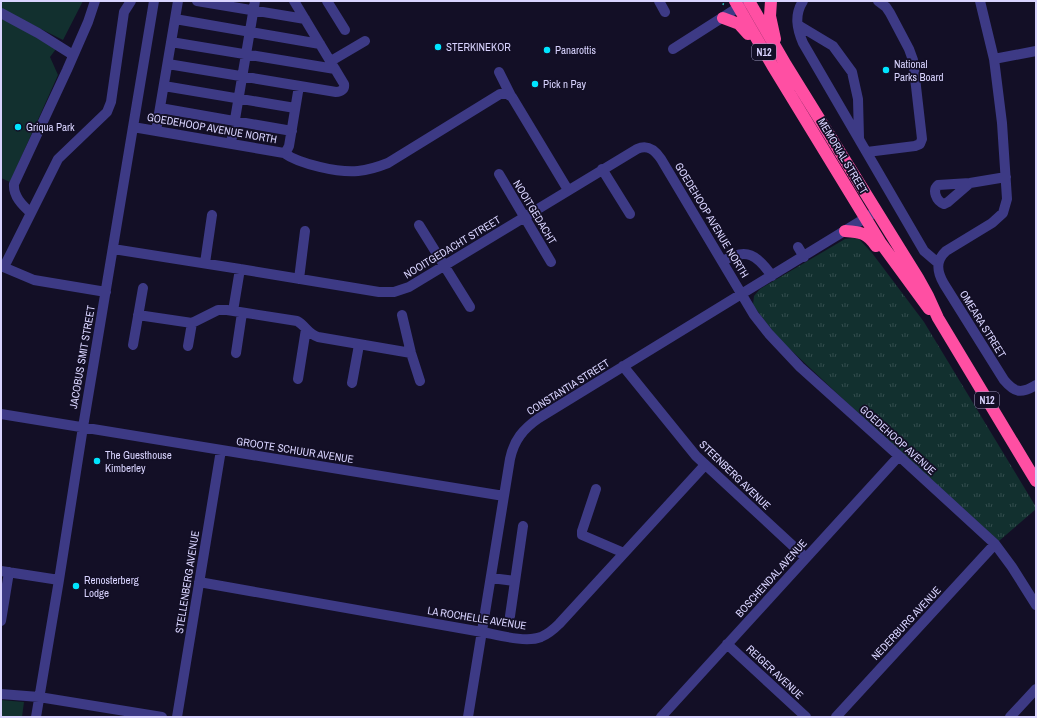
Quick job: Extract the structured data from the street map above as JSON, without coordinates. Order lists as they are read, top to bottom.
{
  "streets": {
    "highway": ["N12", "MEMORIAL STREET"],
    "street": [
      "GOEDEHOOP AVENUE NORTH",
      "NOOITGEDACHT",
      "NOOITGEDACHT STREET",
      "OMEARA STREET",
      "JACOBUS SMIT STREET",
      "CONSTANTIA STREET",
      "GOEDEHOOP AVENUE",
      "GROOTE SCHUUR AVENUE",
      "STEENBERG AVENUE",
      "BOSCHENDAL AVENUE",
      "STELLENBERG AVENUE",
      "LA ROCHELLE AVENUE",
      "NEDERBURG AVENUE",
      "REIGER AVENUE"
    ]
  },
  "crossings": [
    ["GOEDEHOOP AVENUE NORTH", "NOOITGEDACHT STREET"],
    ["GOEDEHOOP AVENUE NORTH", "JACOBUS SMIT STREET"],
    ["GOEDEHOOP AVENUE NORTH", "CONSTANTIA STREET"],
    ["GOEDEHOOP AVENUE NORTH", "GOEDEHOOP AVENUE"],
    ["MEMORIAL STREET", "CONSTANTIA STREET"],
    ["NOOITGEDACHT", "NOOITGEDACHT STREET"],
    ["NOOITGEDACHT STREET", "JACOBUS SMIT STREET"],
    ["JACOBUS SMIT STREET", "GROOTE SCHUUR AVENUE"],
    ["CONSTANTIA STREET", "GOEDEHOOP AVENUE"],
    ["CONSTANTIA STREET", "GROOTE SCHUUR AVENUE"],
    ["CONSTANTIA STREET", "STEENBERG AVENUE"],
    ["CONSTANTIA STREET", "LA ROCHELLE AVENUE"],
    ["GOEDEHOOP AVENUE", "BOSCHENDAL AVENUE"],
    ["GOEDEHOOP AVENUE", "NEDERBURG AVENUE"],
    ["GROOTE SCHUUR AVENUE", "STELLENBERG AVENUE"],
    ["STEENBERG AVENUE", "BOSCHENDAL AVENUE"],
    ["STEENBERG AVENUE", "LA ROCHELLE AVENUE"],
    ["BOSCHENDAL AVENUE", "REIGER AVENUE"],
    ["STELLENBERG AVENUE", "LA ROCHELLE AVENUE"]
  ],
  "places": [
    "STERKINEKOR",
    "Panarottis",
    "National Parks Board",
    "Pick n Pay",
    "Griqua Park",
    "The Guesthouse Kimberley",
    "Renosterberg Lodge"
  ]
}
